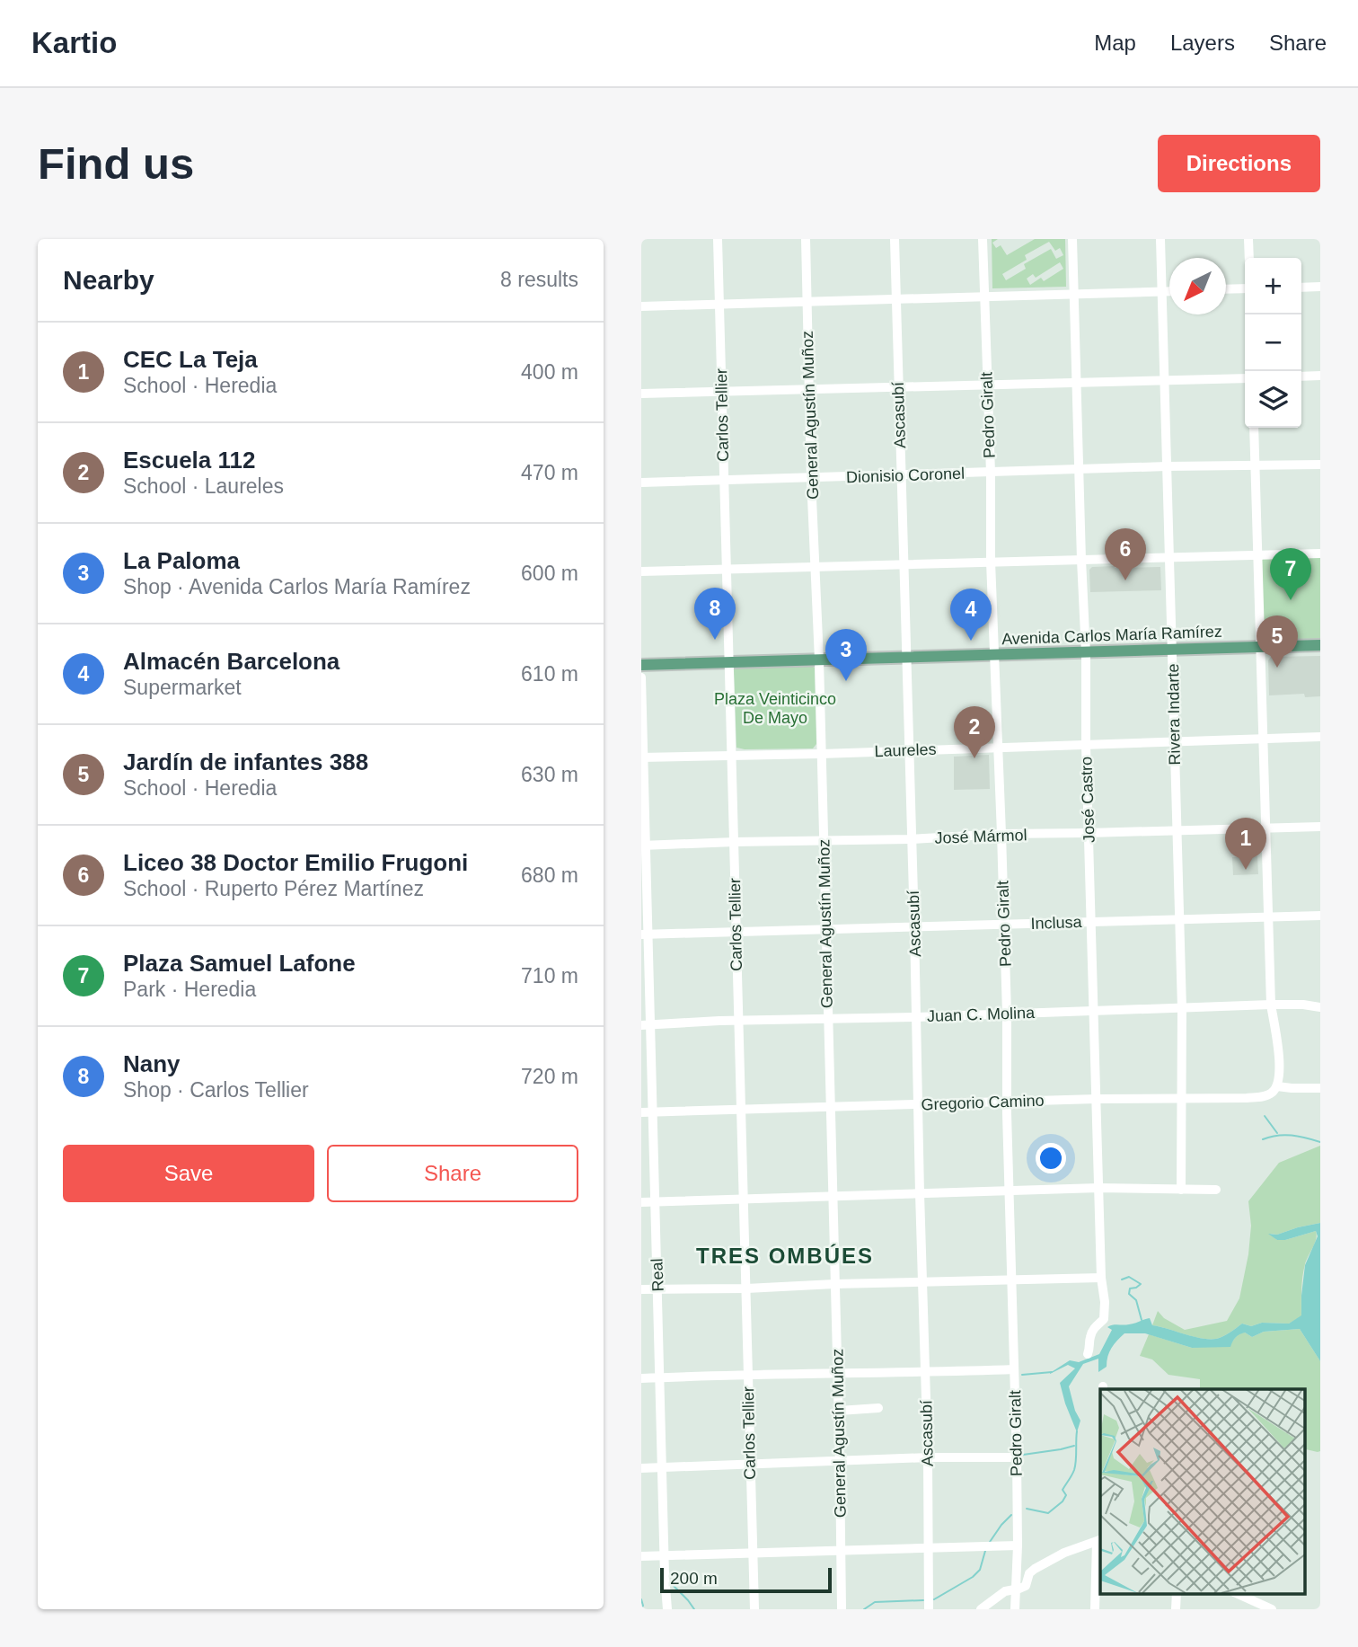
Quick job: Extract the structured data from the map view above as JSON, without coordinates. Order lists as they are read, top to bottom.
{
  "streets": {
    "main road": ["Avenida Carlos María Ramírez"],
    "street": [
      "Carlos Tellier",
      "General Agustín Muñoz",
      "Ascasubí",
      "Pedro Giralt",
      "Dionisio Coronel",
      "Rivera Indarte",
      "Laureles",
      "José Castro",
      "José Mármol",
      "Inclusa",
      "Juan C. Molina",
      "Gregorio Camino",
      "Real"
    ]
  },
  "crossings": [
    ["Carlos Tellier", "Dionisio Coronel"],
    ["Carlos Tellier", "Avenida Carlos María Ramírez"],
    ["Carlos Tellier", "Laureles"],
    ["Carlos Tellier", "José Mármol"],
    ["Carlos Tellier", "Inclusa"],
    ["Carlos Tellier", "Juan C. Molina"],
    ["Carlos Tellier", "Gregorio Camino"],
    ["General Agustín Muñoz", "Dionisio Coronel"],
    ["General Agustín Muñoz", "Avenida Carlos María Ramírez"],
    ["General Agustín Muñoz", "Laureles"],
    ["General Agustín Muñoz", "José Mármol"],
    ["General Agustín Muñoz", "Inclusa"],
    ["General Agustín Muñoz", "Juan C. Molina"],
    ["General Agustín Muñoz", "Gregorio Camino"],
    ["Ascasubí", "Dionisio Coronel"],
    ["Ascasubí", "Avenida Carlos María Ramírez"],
    ["Ascasubí", "Laureles"],
    ["Ascasubí", "José Mármol"],
    ["Ascasubí", "Inclusa"],
    ["Ascasubí", "Juan C. Molina"],
    ["Ascasubí", "Gregorio Camino"],
    ["Pedro Giralt", "Dionisio Coronel"],
    ["Pedro Giralt", "Avenida Carlos María Ramírez"],
    ["Pedro Giralt", "Laureles"],
    ["Pedro Giralt", "José Mármol"],
    ["Pedro Giralt", "Inclusa"],
    ["Pedro Giralt", "Juan C. Molina"],
    ["Pedro Giralt", "Gregorio Camino"],
    ["Dionisio Coronel", "Rivera Indarte"],
    ["Dionisio Coronel", "José Castro"],
    ["Avenida Carlos María Ramírez", "Rivera Indarte"],
    ["Avenida Carlos María Ramírez", "José Castro"],
    ["Rivera Indarte", "Laureles"],
    ["Rivera Indarte", "José Mármol"],
    ["Rivera Indarte", "Inclusa"],
    ["Rivera Indarte", "Juan C. Molina"],
    ["Rivera Indarte", "Gregorio Camino"],
    ["Laureles", "José Castro"],
    ["Laureles", "Real"],
    ["José Castro", "José Mármol"],
    ["José Castro", "Inclusa"],
    ["José Castro", "Juan C. Molina"],
    ["José Castro", "Gregorio Camino"],
    ["José Mármol", "Real"],
    ["Inclusa", "Real"],
    ["Juan C. Molina", "Real"],
    ["Gregorio Camino", "Real"]
  ],
  "districts": ["TRES OMBÚES"],
  "parks": ["Plaza Veinticinco De Mayo"],
  "scale_bar": "200 m",
  "north": "bottom left",
  "page": {
    "header": "Kartio",
    "nav": ["Map", "Layers", "Share"],
    "buttons": [
      "Directions",
      ["Save", "Share"]
    ],
    "title": "Find us",
    "heading": ["Nearby", "8 results"],
    "map_buttons": ["+", "−"],
    "list": [
      {
        "mark": "1",
        "name": "CEC La Teja",
        "note": "School · Heredia",
        "value": "400 m"
      },
      {
        "mark": "2",
        "name": "Escuela 112",
        "note": "School · Laureles",
        "value": "470 m"
      },
      {
        "mark": "3",
        "name": "La Paloma",
        "note": "Shop · Avenida Carlos María Ramírez",
        "value": "600 m"
      },
      {
        "mark": "4",
        "name": "Almacén Barcelona",
        "note": "Supermarket",
        "value": "610 m"
      },
      {
        "mark": "5",
        "name": "Jardín de infantes 388",
        "note": "School · Heredia",
        "value": "630 m"
      },
      {
        "mark": "6",
        "name": "Liceo 38 Doctor Emilio Frugoni",
        "note": "School · Ruperto Pérez Martínez",
        "value": "680 m"
      },
      {
        "mark": "7",
        "name": "Plaza Samuel Lafone",
        "note": "Park · Heredia",
        "value": "710 m"
      },
      {
        "mark": "8",
        "name": "Nany",
        "note": "Shop · Carlos Tellier",
        "value": "720 m"
      }
    ],
    "pins": [
      "6",
      "7",
      "8",
      "4",
      "5",
      "3",
      "2",
      "1"
    ],
    "scale": "200 m"
  }
}
